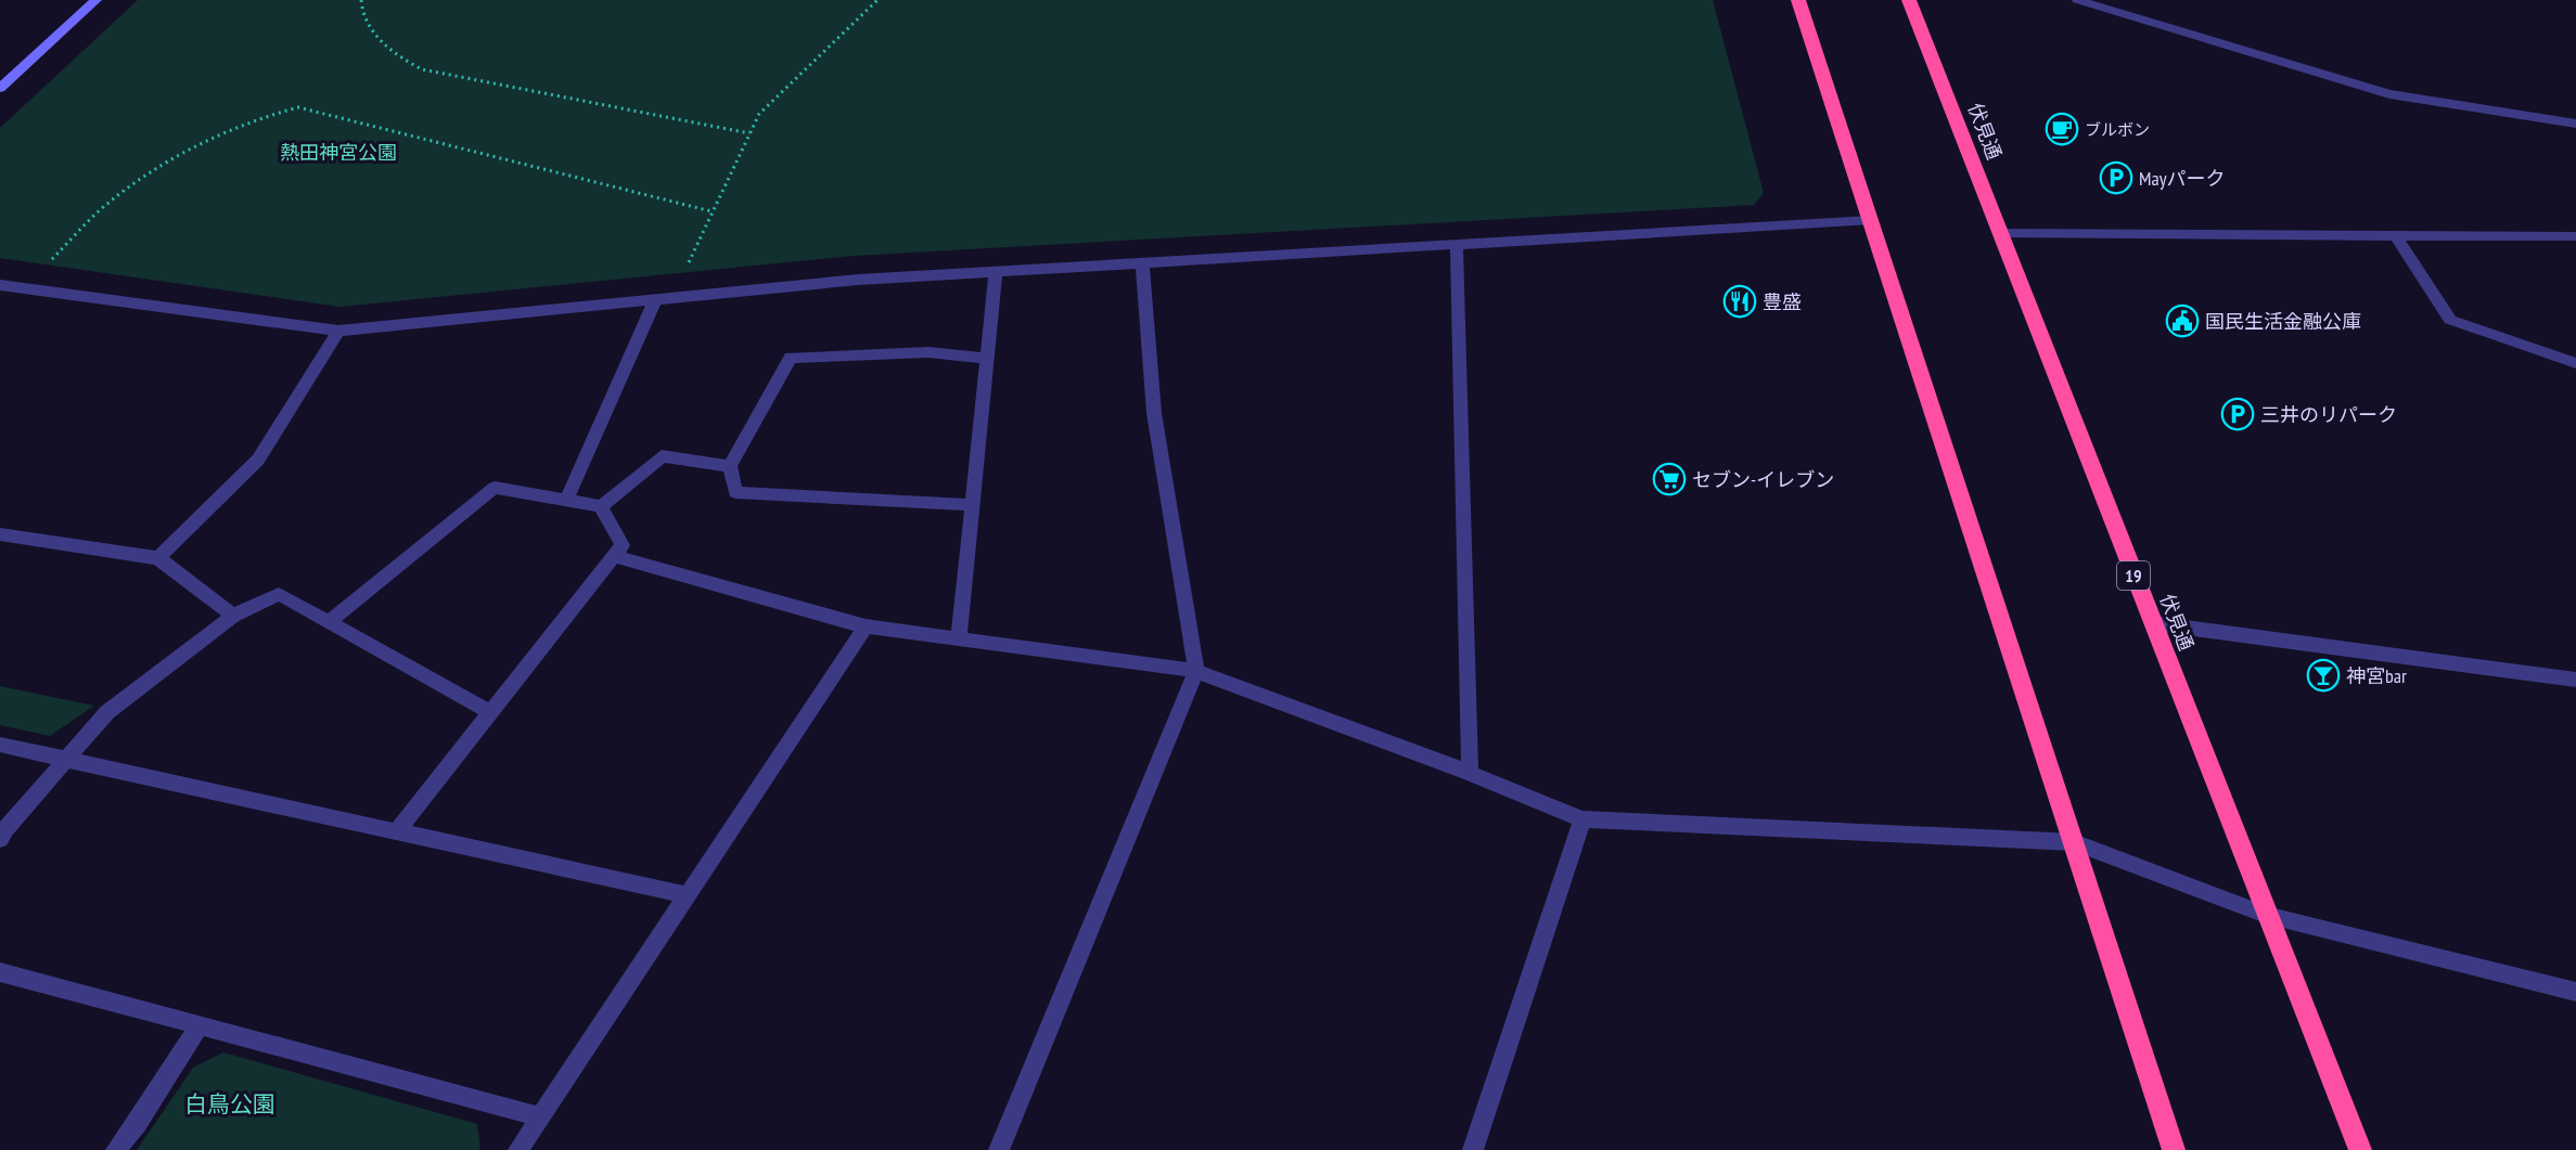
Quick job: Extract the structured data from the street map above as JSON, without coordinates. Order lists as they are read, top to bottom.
{
  "streets": {
    "highway": ["伏見通", "19"]
  },
  "parks": ["熱田神宮公園", "白鳥公園"],
  "places": {
    "cafe": ["ブルボン"],
    "parking": ["Mayパーク", "三井のリパーク"],
    "restaurant": ["豊盛"],
    "public building": ["国民生活金融公庫"],
    "supermarket": ["セブン-イレブン"],
    "bar": ["神宮bar"]
  }
}
